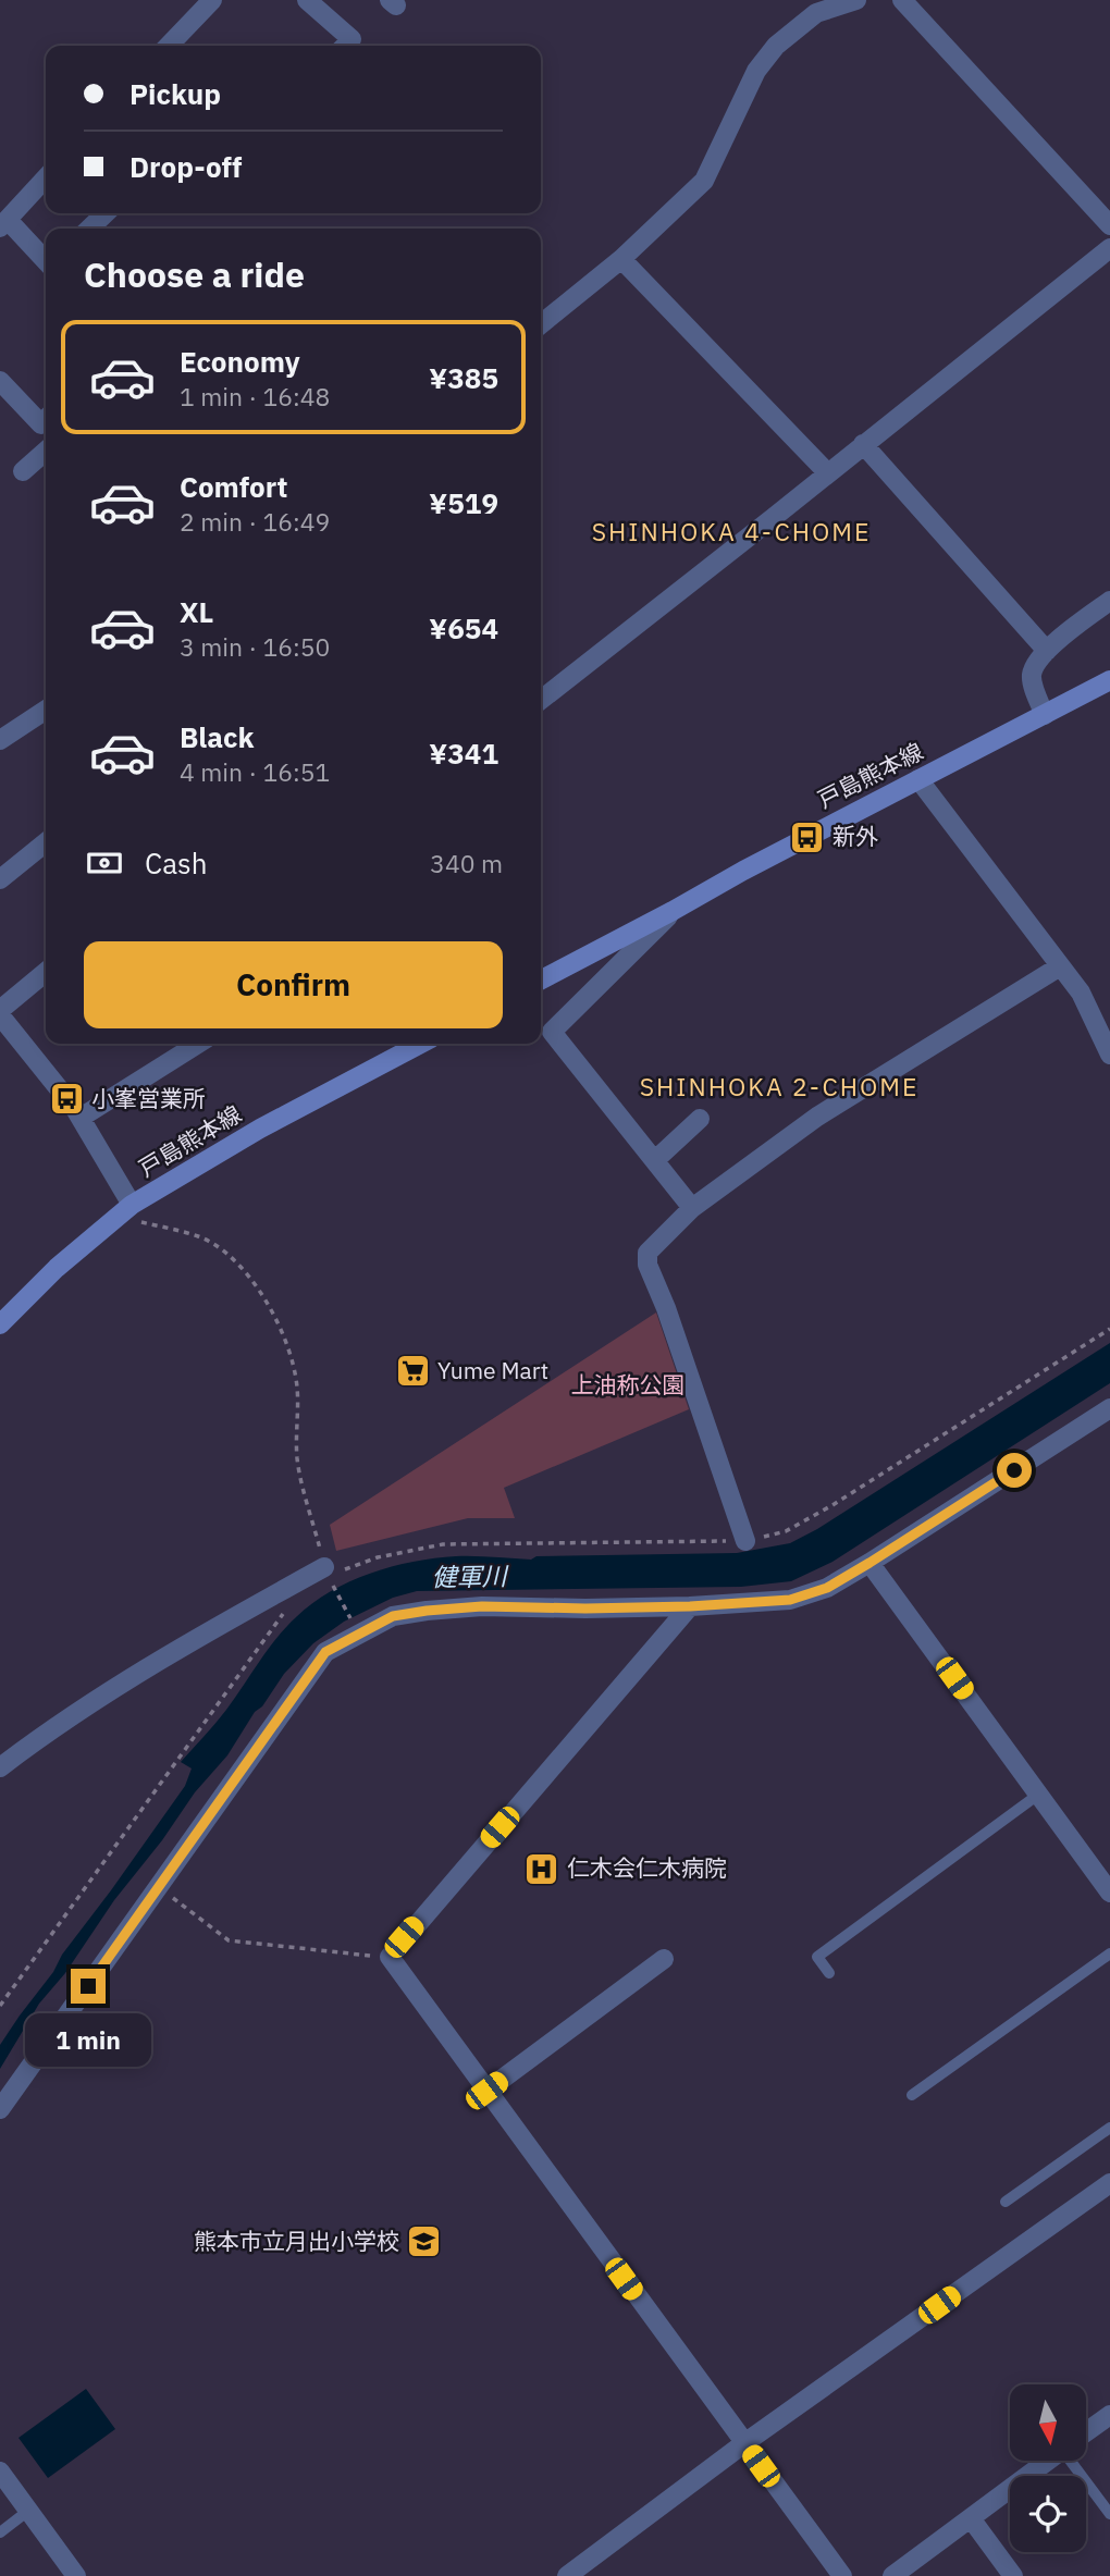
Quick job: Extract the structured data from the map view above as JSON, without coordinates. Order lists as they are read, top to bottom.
{
  "streets": {
    "main road": ["戸島熊本線"]
  },
  "districts": ["SHINHOKA 4-CHOME", "SHINHOKA 2-CHOME"],
  "water": ["健軍川"],
  "parks": ["上油称公園"],
  "places": {
    "bus stop": ["新外", "小峯営業所"],
    "supermarket": ["Yume Mart"],
    "hospital": ["仁木会仁木病院"],
    "school or university": ["熊本市立月出小学校"]
  },
  "north": "bottom",
  "page": {
    "banner": ["Pickup", "Drop-off"],
    "heading": "Choose a ride",
    "list": [
      {
        "name": "Economy",
        "note": "1 min · 16:48",
        "value": "¥385"
      },
      {
        "name": "Comfort",
        "note": "2 min · 16:49",
        "value": "¥519"
      },
      {
        "name": "XL",
        "note": "3 min · 16:50",
        "value": "¥654"
      },
      {
        "name": "Black",
        "note": "4 min · 16:51",
        "value": "¥341"
      }
    ],
    "pay": ["Cash", "340 m"],
    "buttons": "Confirm",
    "bubble": "1 min"
  }
}
